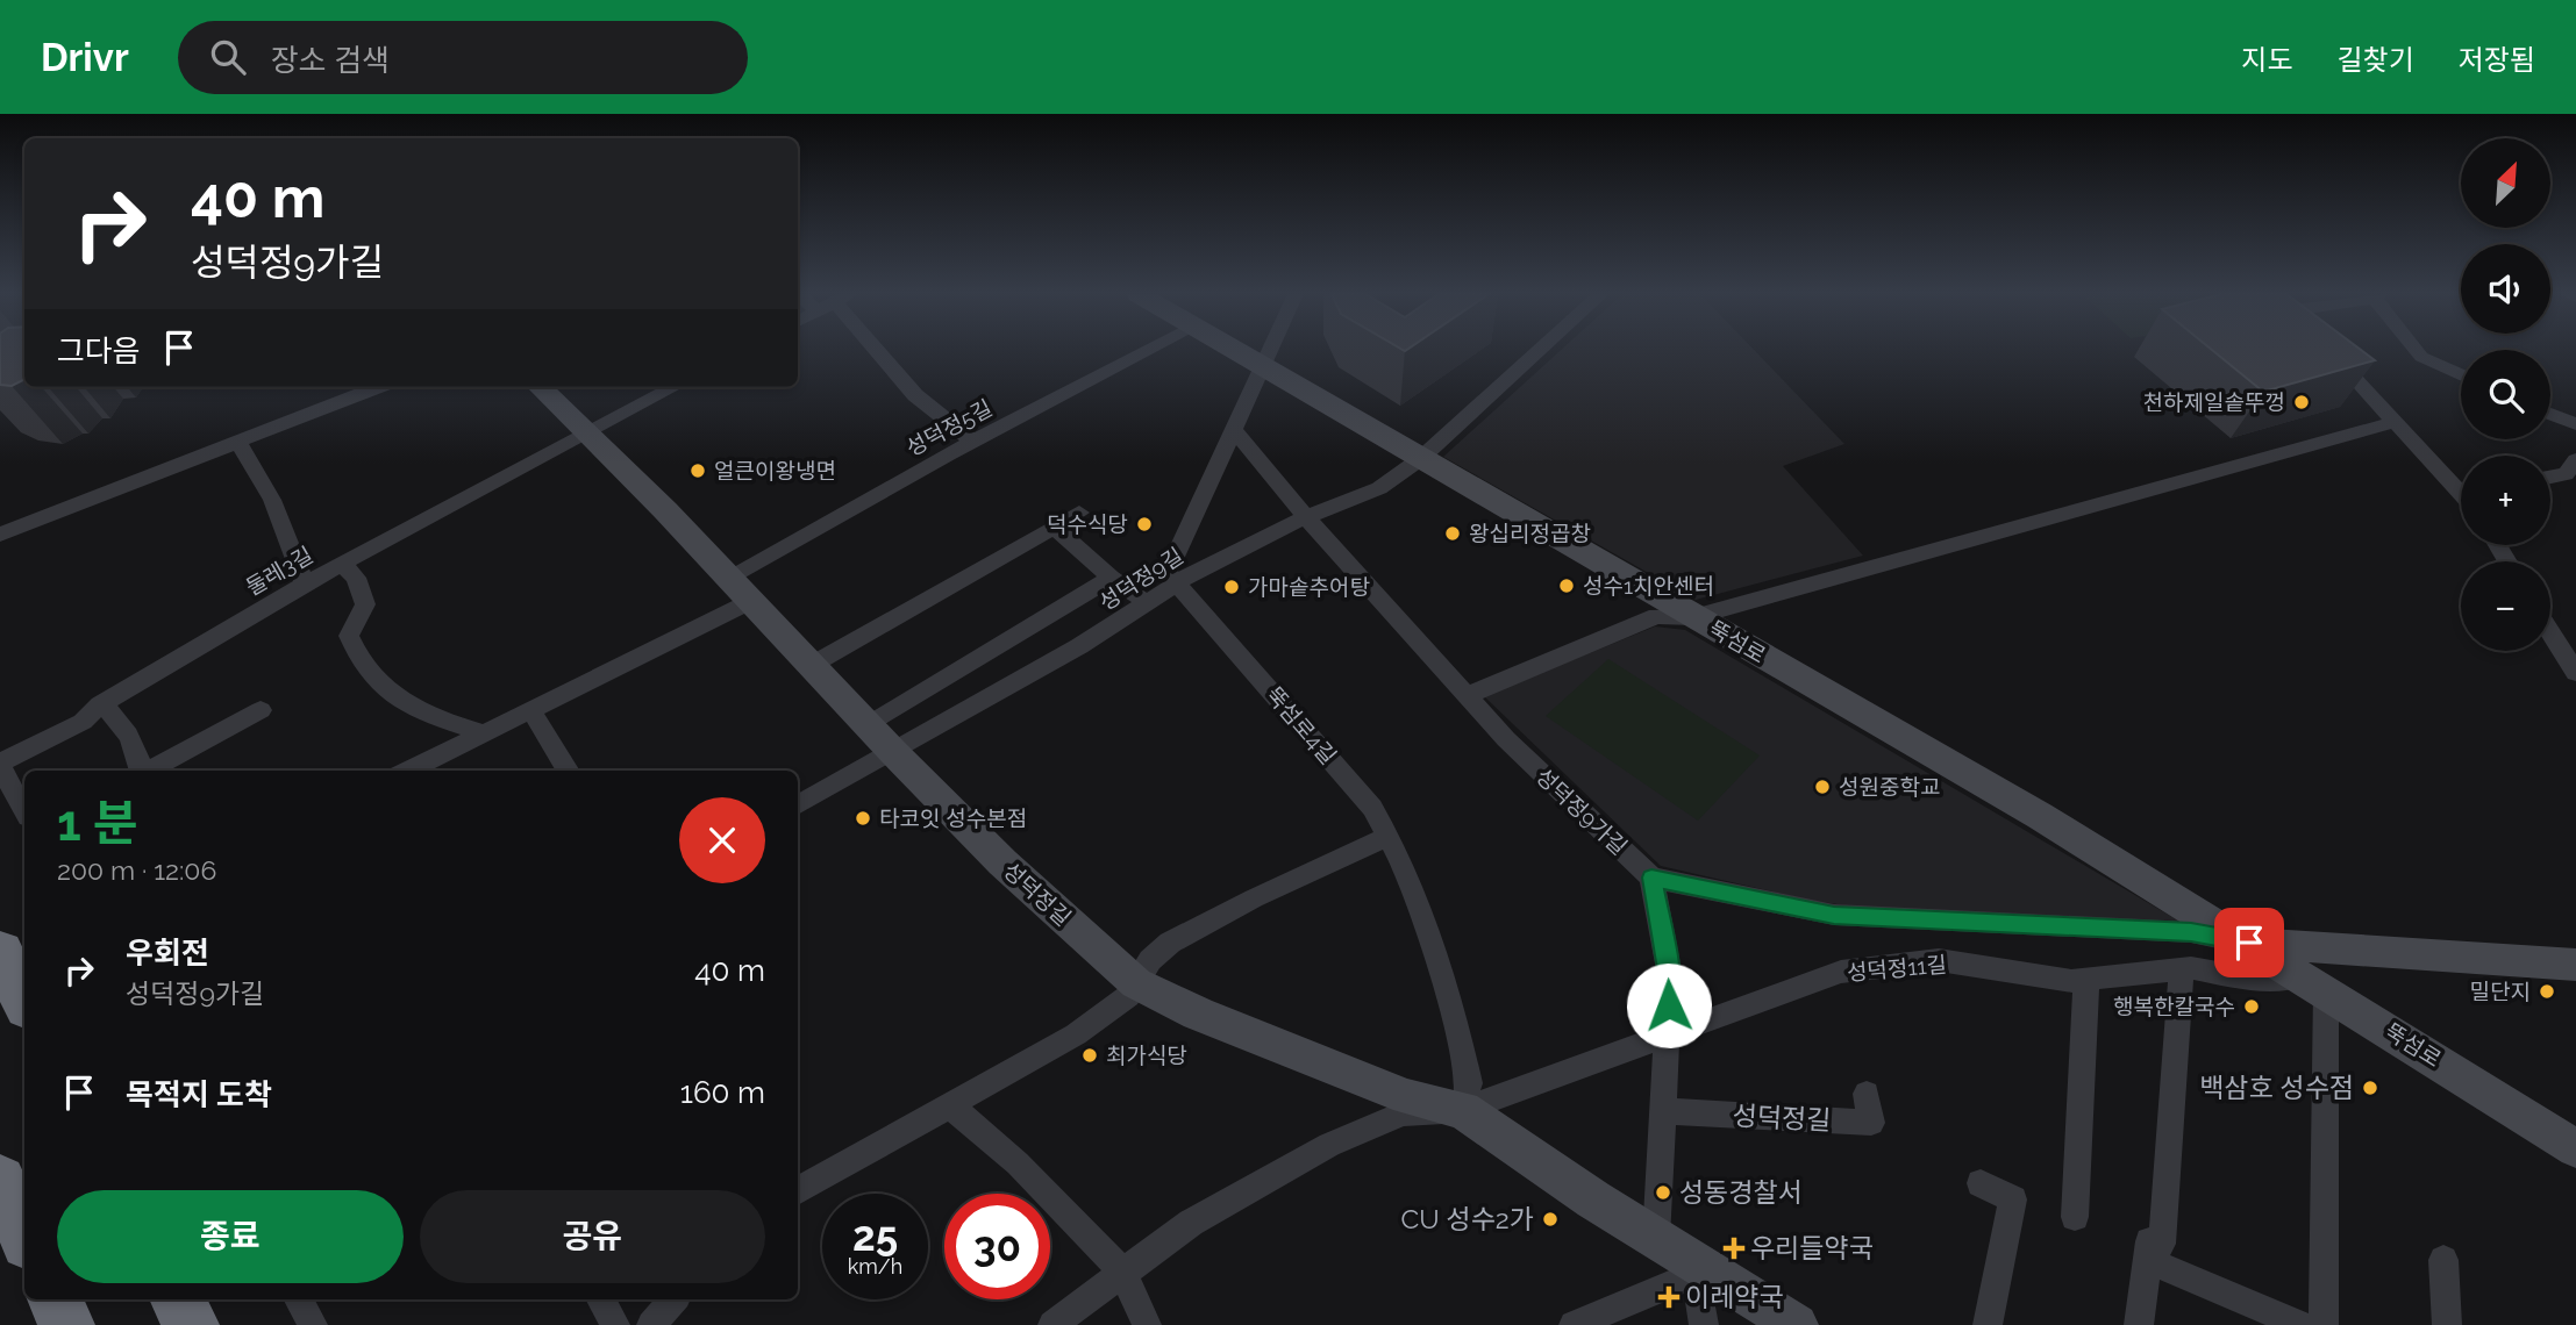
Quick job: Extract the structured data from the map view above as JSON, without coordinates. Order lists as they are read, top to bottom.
{
  "streets": {
    "street": [
      "성덕정5길",
      "둘레3길",
      "성덕정9길",
      "뚝섬로",
      "뚝섬로4길",
      "성덕정9가길",
      "성덕정길",
      "성덕정11길"
    ]
  },
  "crossings": [
    ["성덕정5길", "성덕정길"],
    ["둘레3길", "성덕정길"],
    ["성덕정9길", "뚝섬로"],
    ["성덕정9길", "뚝섬로4길"],
    ["성덕정9길", "성덕정9가길"],
    ["성덕정9길", "성덕정길"],
    ["뚝섬로", "성덕정11길"],
    ["뚝섬로4길", "성덕정길"],
    ["뚝섬로4길", "성덕정11길"],
    ["성덕정길", "성덕정11길"]
  ],
  "places": {
    "other": [
      "천하제일솥뚜껑",
      "얼큰이왕냉면",
      "덕수식당",
      "왕십리정곱창",
      "성수1치안센터",
      "가마솥추어탕",
      "성원중학교",
      "타코잇 성수본점",
      "밀단지",
      "행복한칼국수",
      "최가식당",
      "백삼호 성수점",
      "성동경찰서",
      "CU 성수2가"
    ],
    "health": ["우리들약국", "이레약국"]
  },
  "north": "top right",
  "page": {
    "header": "Drivr",
    "search": "장소 검색",
    "nav": ["지도", "길찾기", "저장됨"],
    "map_buttons": ["+", "−"],
    "turn": ["40 m", "성덕정9가길"],
    "then": "그다음",
    "heading": ["1 분", "200 m · 12:06"],
    "list": [
      {
        "name": "우회전",
        "note": "성덕정9가길",
        "value": "40 m"
      },
      {
        "name": "목적지 도착",
        "value": "160 m"
      }
    ],
    "buttons": ["종료", "공유"],
    "speed": "25 km/h",
    "limit": "30"
  }
}
